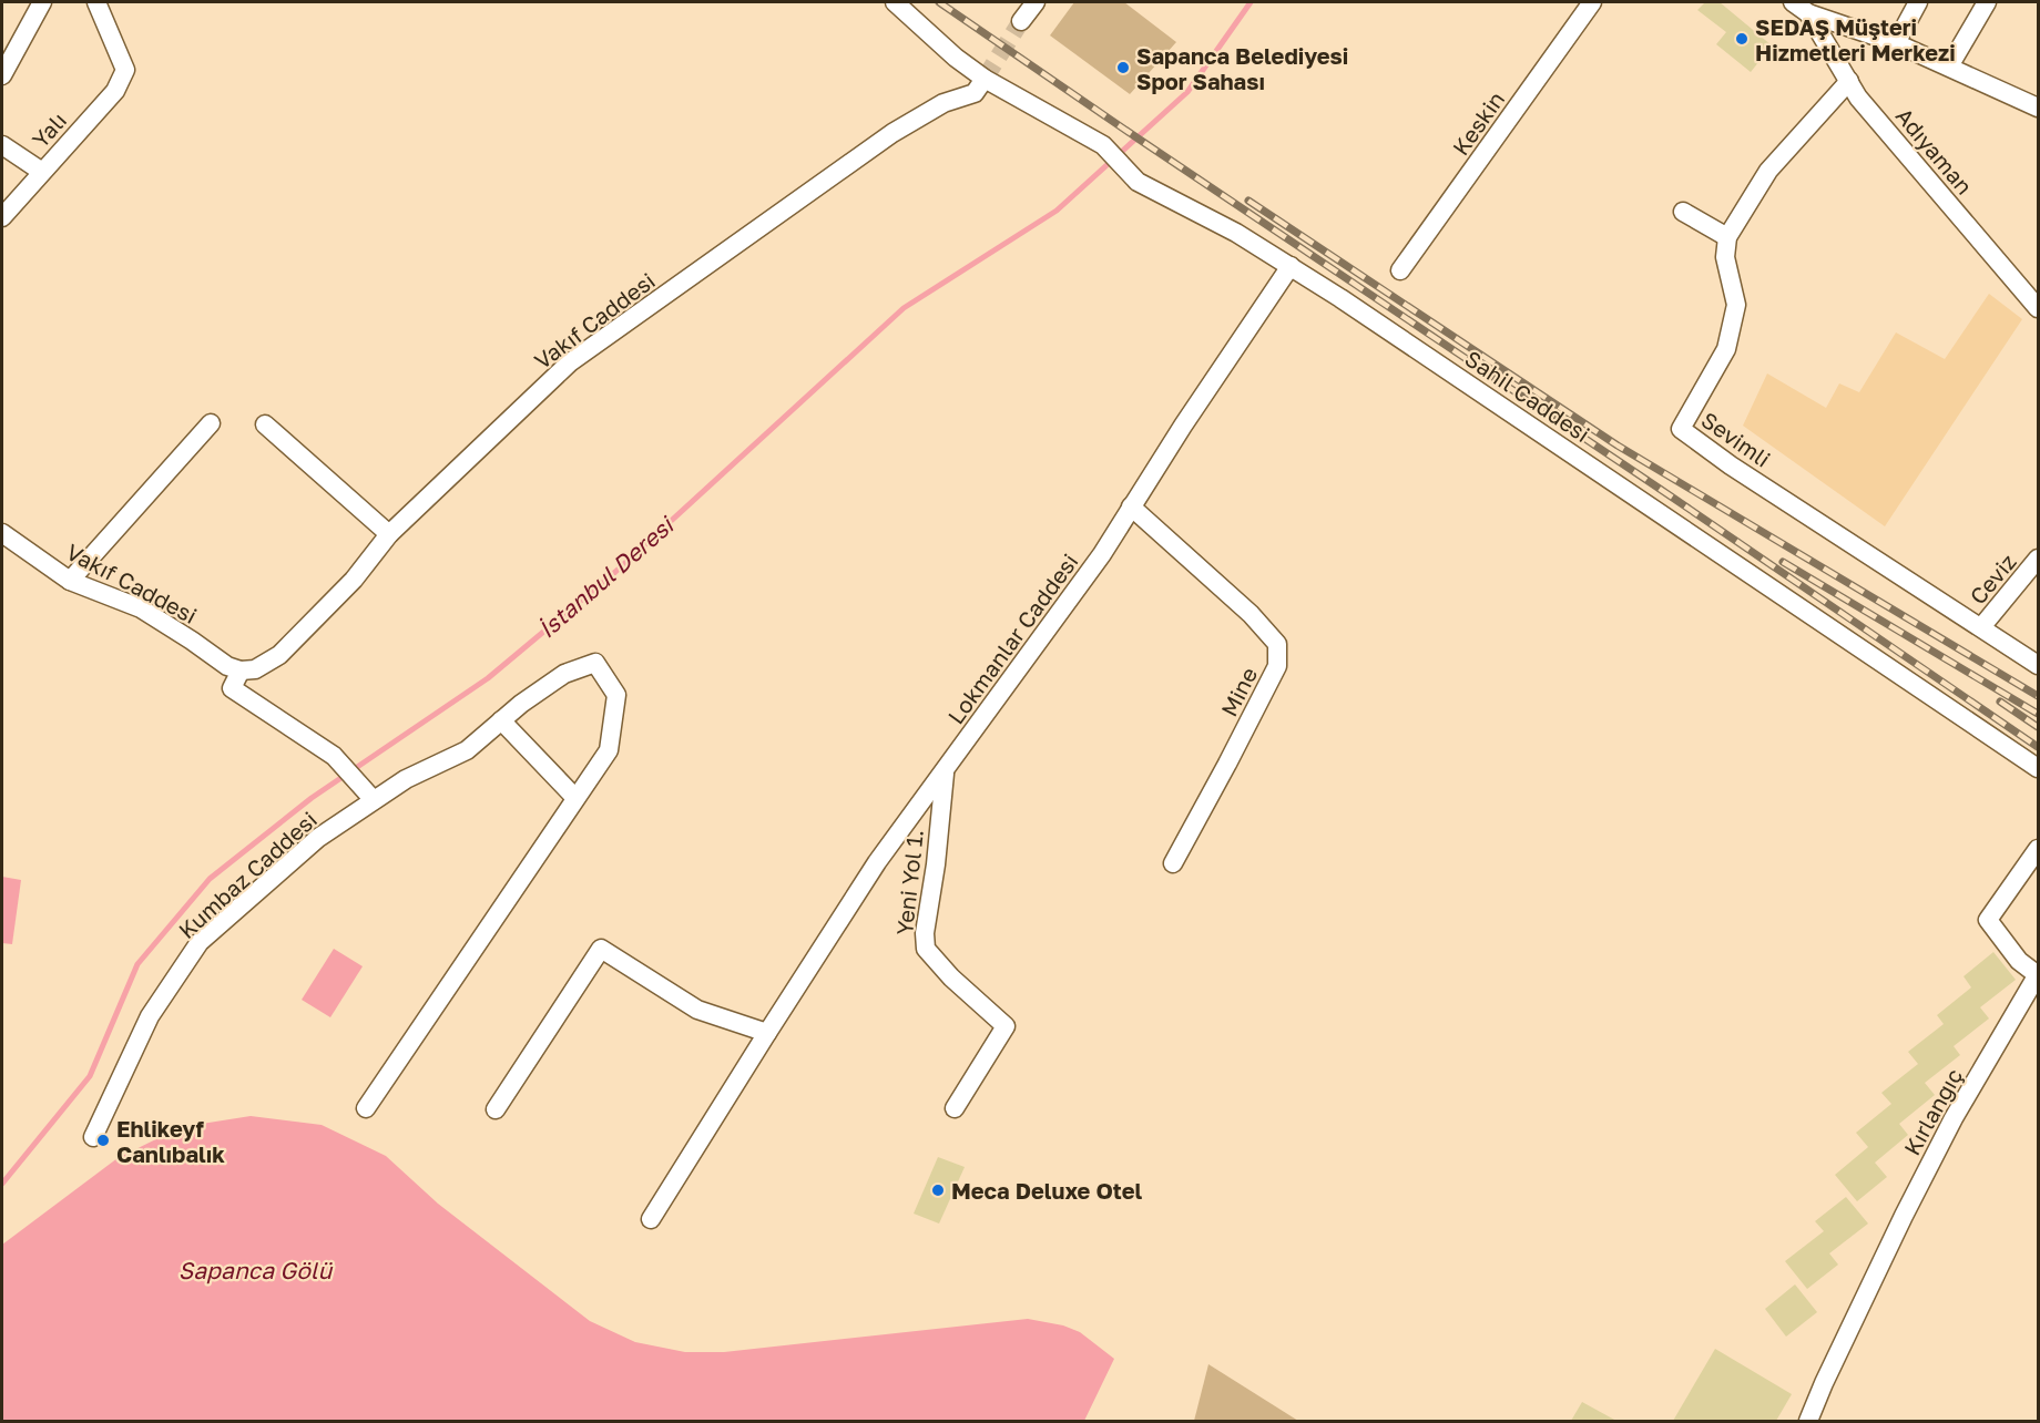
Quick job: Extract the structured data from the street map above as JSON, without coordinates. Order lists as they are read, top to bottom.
{
  "streets": {
    "street": [
      "Keskin",
      "Yalı",
      "Adıyaman",
      "Vakıf Caddesi",
      "Sahil Caddesi",
      "Sevimli",
      "Ceviz",
      "Lokmanlar Caddesi",
      "Mine",
      "Kumbaz Caddesi",
      "Yeni Yol 1.",
      "Kırlangıç"
    ]
  },
  "crossings": [
    ["Vakıf Caddesi", "Sahil Caddesi"],
    ["Sahil Caddesi", "Lokmanlar Caddesi"],
    ["Sevimli", "Ceviz"],
    ["Lokmanlar Caddesi", "Mine"],
    ["Lokmanlar Caddesi", "Yeni Yol 1."]
  ],
  "water": ["İstanbul Deresi", "Sapanca Gölü"],
  "places": [
    "SEDAŞ Müşteri Hizmetleri Merkezi",
    "Sapanca Belediyesi Spor Sahası",
    "Ehlikeyf Canlıbalık",
    "Meca Deluxe Otel"
  ]
}
